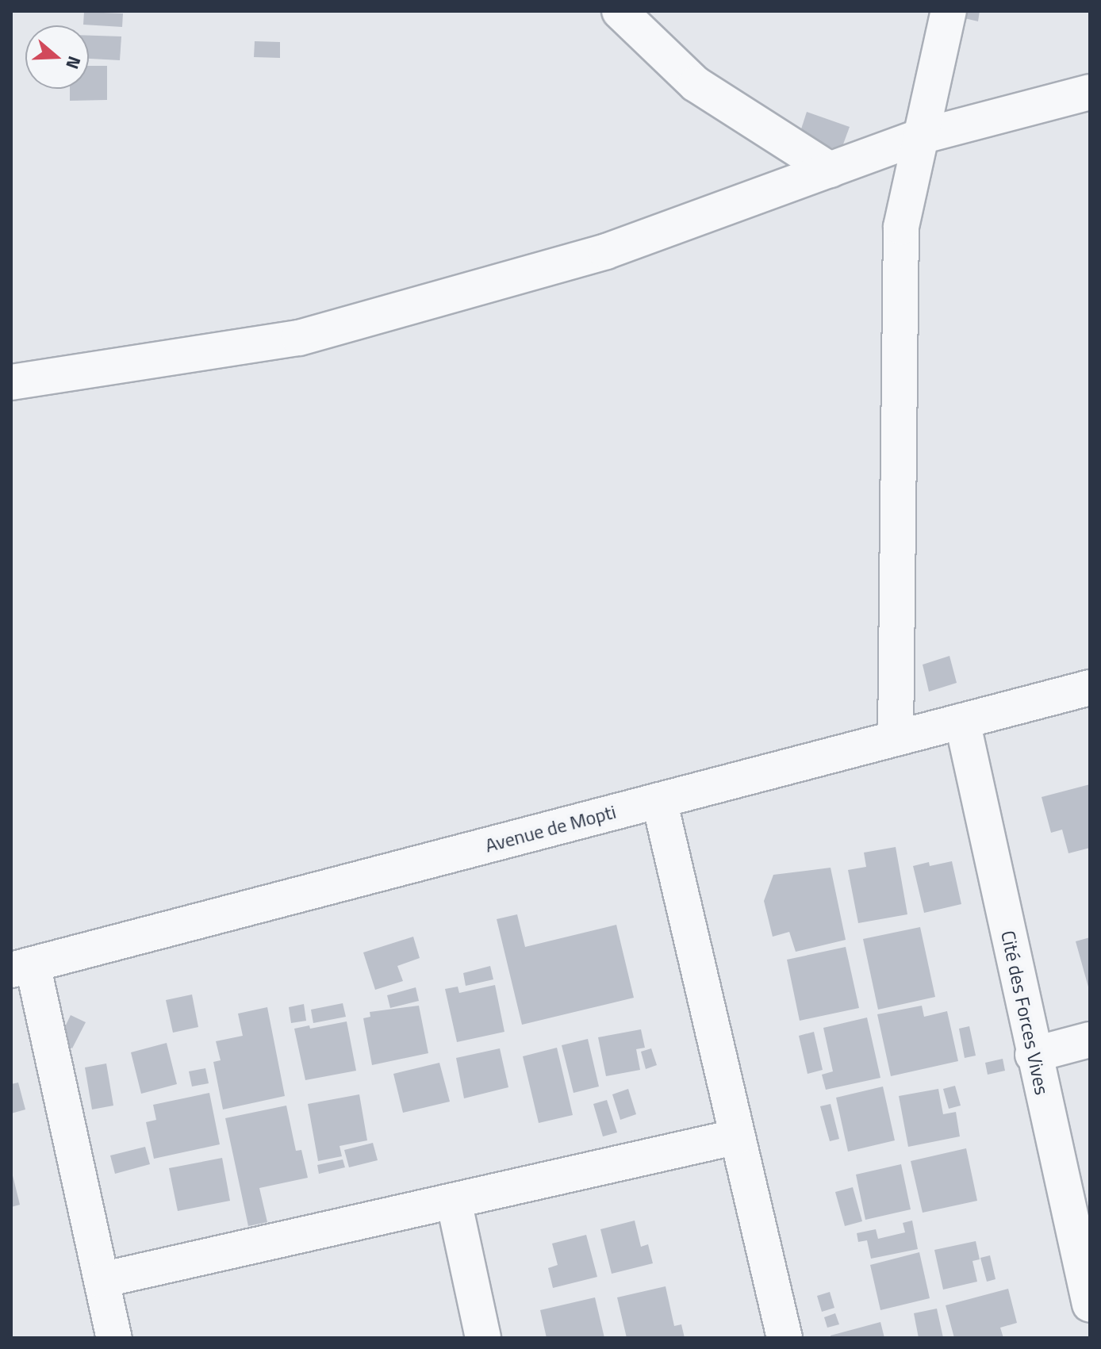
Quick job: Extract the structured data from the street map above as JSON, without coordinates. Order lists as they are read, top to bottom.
{
  "streets": {
    "street": ["Avenue de Mopti", "Cité des Forces Vives"]
  },
  "crossings": [
    ["Avenue de Mopti", "Cité des Forces Vives"]
  ],
  "north": "right"
}
